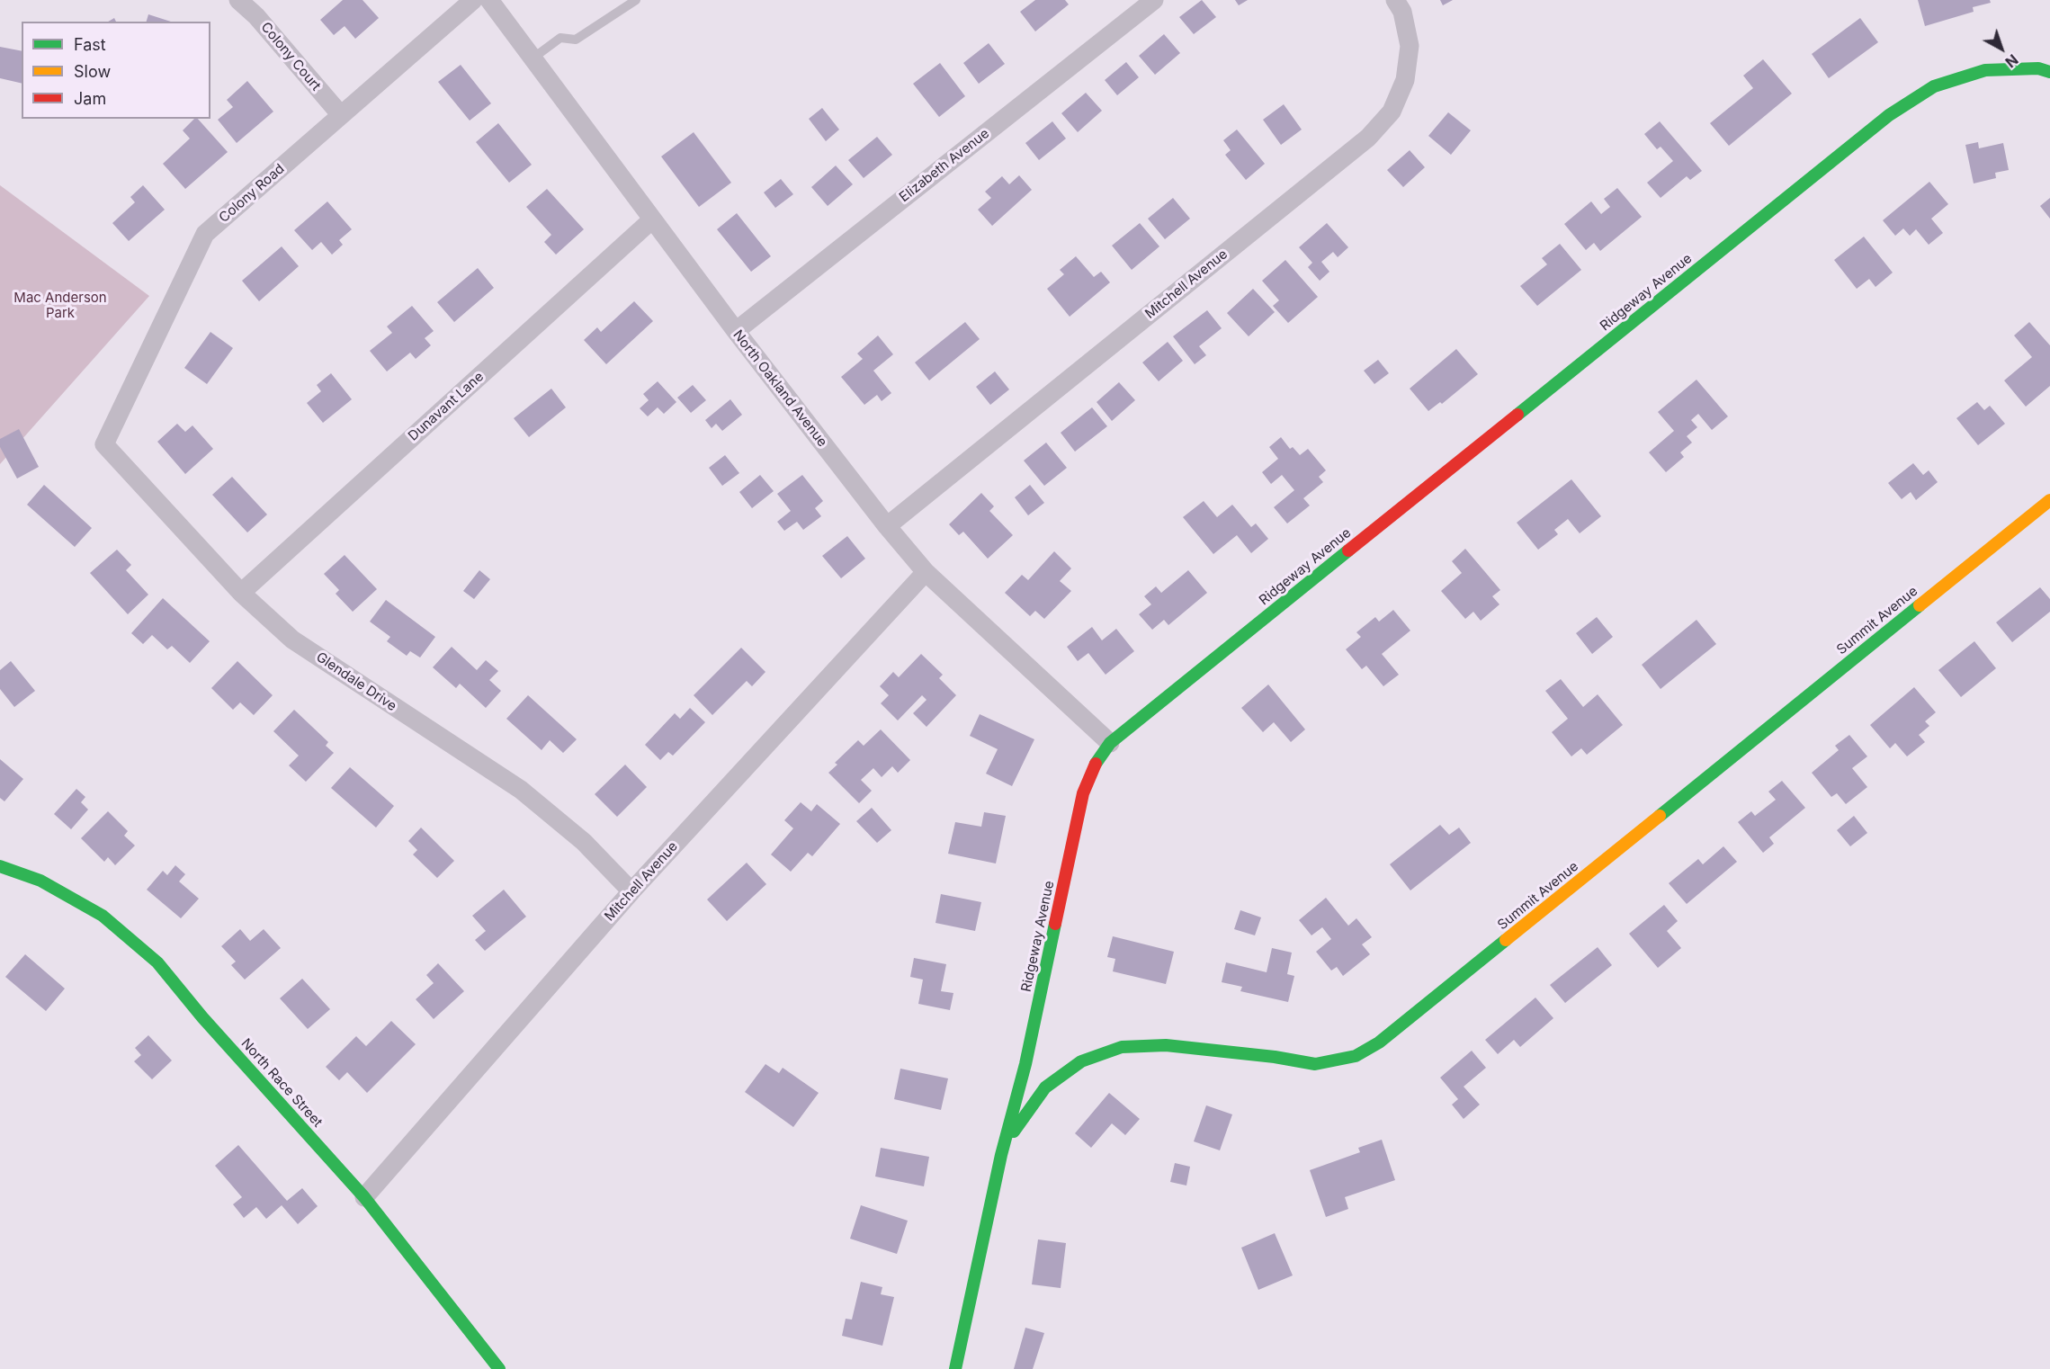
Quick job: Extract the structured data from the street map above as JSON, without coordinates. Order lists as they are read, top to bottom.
{
  "streets": {
    "street": [
      "Colony Court",
      "Elizabeth Avenue",
      "Colony Road",
      "Mitchell Avenue",
      "Ridgeway Avenue",
      "North Oakland Avenue",
      "Dunavant Lane",
      "Summit Avenue",
      "Glendale Drive",
      "North Race Street"
    ]
  },
  "crossings": [
    ["Colony Court", "Colony Road"],
    ["Elizabeth Avenue", "North Oakland Avenue"],
    ["Colony Road", "Glendale Drive"],
    ["Mitchell Avenue", "North Oakland Avenue"],
    ["Mitchell Avenue", "Glendale Drive"],
    ["Mitchell Avenue", "North Race Street"],
    ["Ridgeway Avenue", "North Oakland Avenue"],
    ["Ridgeway Avenue", "Summit Avenue"],
    ["North Oakland Avenue", "Dunavant Lane"],
    ["Dunavant Lane", "Glendale Drive"]
  ],
  "parks": ["Mac Anderson Park"],
  "legend": ["Fast", "Slow", "Jam"],
  "north": "bottom right"
}
